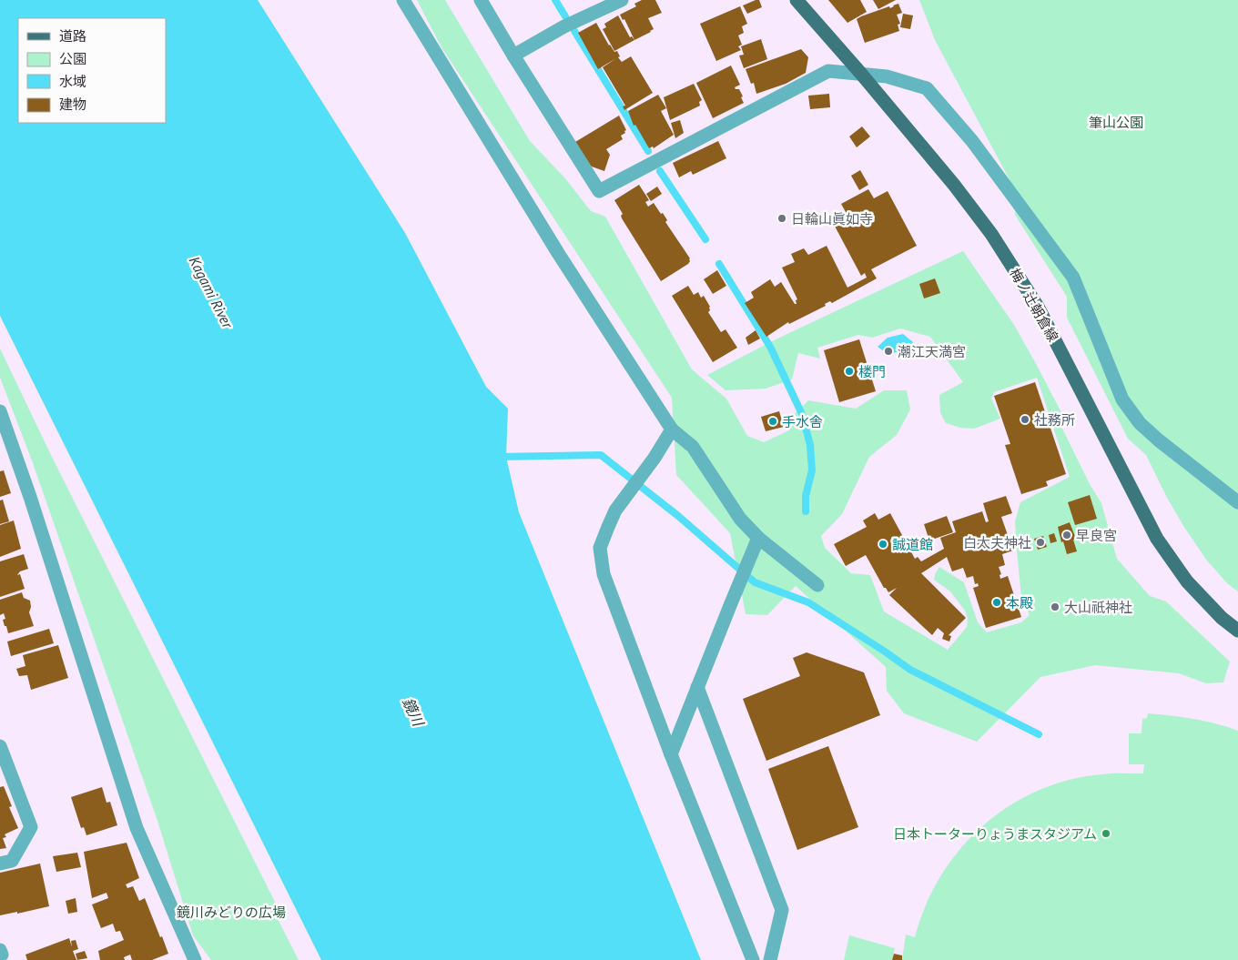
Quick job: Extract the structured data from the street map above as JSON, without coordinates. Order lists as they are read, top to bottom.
{
  "streets": {
    "main road": ["梅ノ辻朝倉線"]
  },
  "water": ["Kagami River", "鏡川"],
  "parks": ["筆山公園", "鏡川みどりの広場"],
  "places": [
    "日輪山眞如寺",
    "潮江天満宮",
    "楼門",
    "社務所",
    "手水舎",
    "早良宮",
    "白太夫神社",
    "誠道館",
    "本殿",
    "大山祇神社",
    "日本トーターりょうまスタジアム"
  ],
  "legend": [
    "道路",
    "公園",
    "水域",
    "建物"
  ]
}
